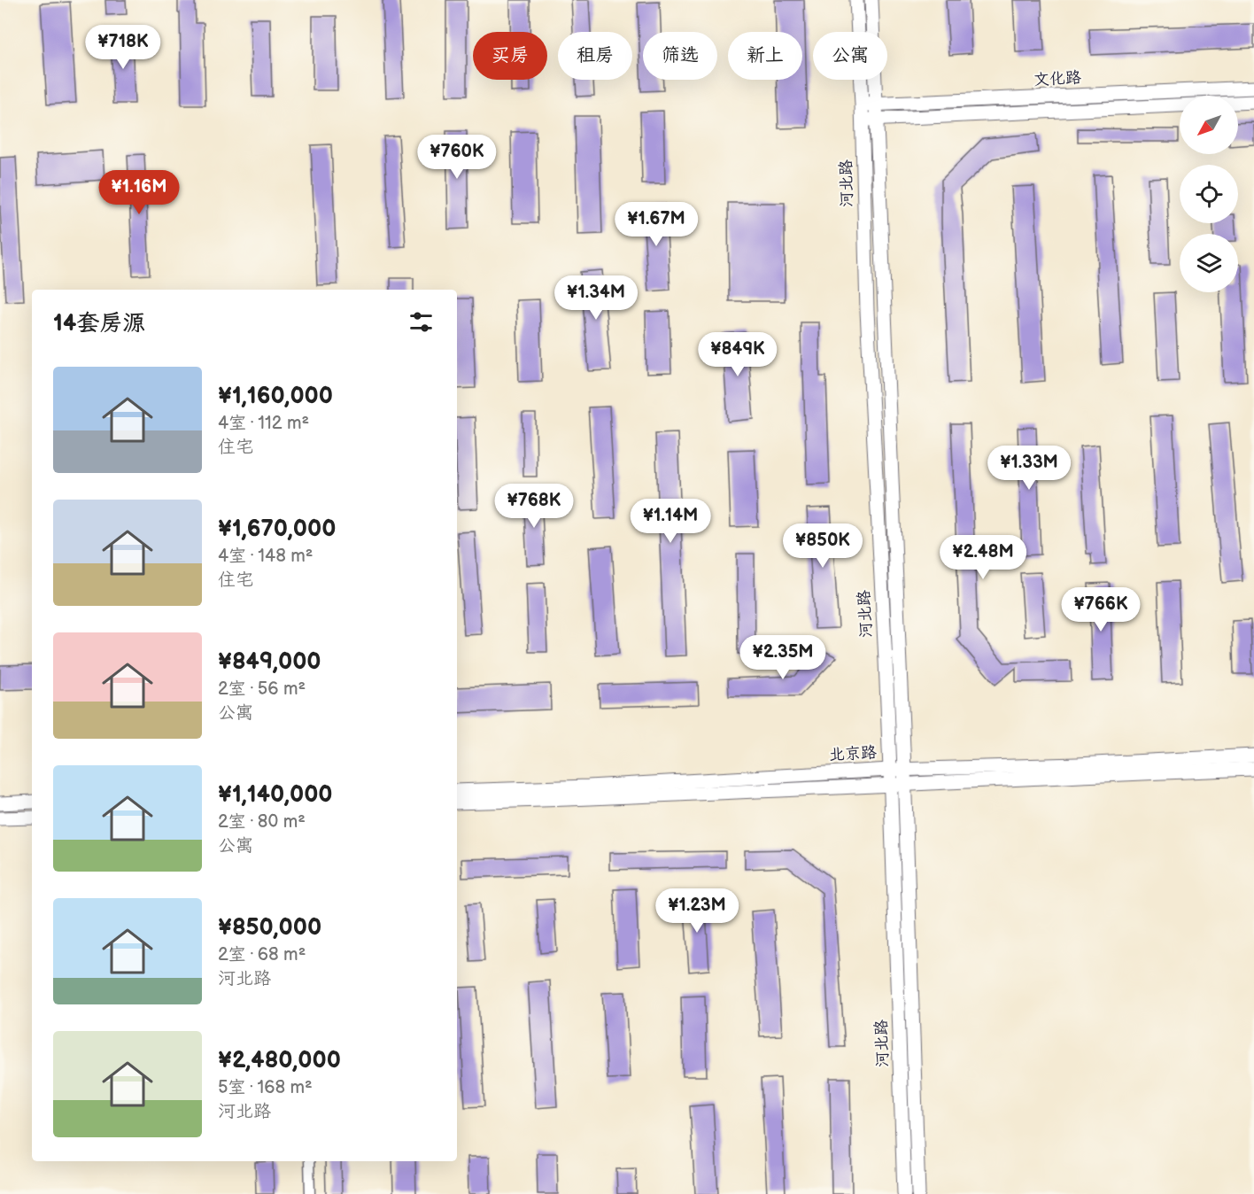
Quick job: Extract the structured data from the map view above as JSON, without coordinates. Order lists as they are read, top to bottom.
{
  "streets": {
    "street": ["文化路", "河北路", "北京路"]
  },
  "crossings": [
    ["文化路", "河北路"],
    ["河北路", "北京路"]
  ],
  "north": "bottom left",
  "page": {
    "price": [
      "¥718K",
      "¥760K",
      "¥1.16M",
      "¥1.67M",
      "¥1.34M",
      "¥849K",
      "¥1.33M",
      "¥768K",
      "¥1.14M",
      "¥850K",
      "¥2.48M",
      "¥766K",
      "¥2.35M",
      "¥1.23M"
    ],
    "chip": [
      "买房",
      "租房",
      "筛选",
      "新上",
      "公寓"
    ],
    "heading": "14套房源",
    "list": [
      {
        "name": "¥1,160,000",
        "note": "4室 · 112 m² · 住宅"
      },
      {
        "name": "¥1,670,000",
        "note": "4室 · 148 m² · 住宅"
      },
      {
        "name": "¥849,000",
        "note": "2室 · 56 m² · 公寓"
      },
      {
        "name": "¥1,140,000",
        "note": "2室 · 80 m² · 公寓"
      },
      {
        "name": "¥850,000",
        "note": "2室 · 68 m² · 河北路"
      },
      {
        "name": "¥2,480,000",
        "note": "5室 · 168 m² · 河北路"
      }
    ]
  }
}
